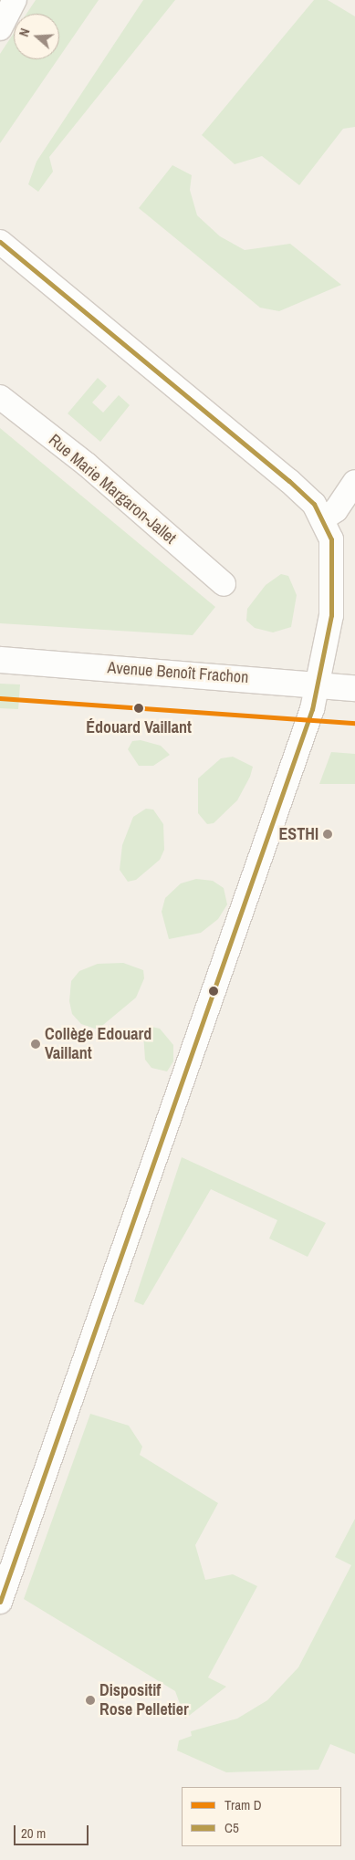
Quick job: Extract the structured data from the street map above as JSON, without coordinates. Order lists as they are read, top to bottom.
{
  "streets": {
    "street": ["Rue Marie Margaron-Jallet", "Avenue Benoît Frachon"]
  },
  "places": [
    "Édouard Vaillant",
    "ESTHI",
    "Collège Edouard Vaillant",
    "Dispositif Rose Pelletier"
  ],
  "lines": ["transit line C5", "tram line D"],
  "legend": ["Tram D", "C5"],
  "scale_bar": "20 m",
  "north": "left"
}
